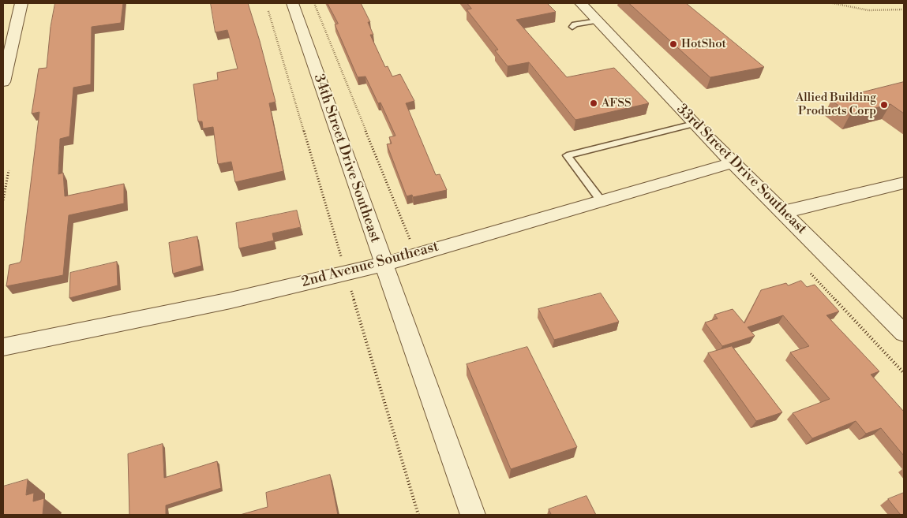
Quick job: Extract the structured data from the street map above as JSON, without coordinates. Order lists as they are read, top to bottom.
{
  "streets": {
    "street": ["34th Street Drive Southeast", "33rd Street Drive Southeast", "2nd Avenue Southeast"]
  },
  "crossings": [
    ["34th Street Drive Southeast", "2nd Avenue Southeast"],
    ["33rd Street Drive Southeast", "2nd Avenue Southeast"]
  ],
  "places": ["HotShot", "AFSS", "Allied Building Products Corp"]
}
